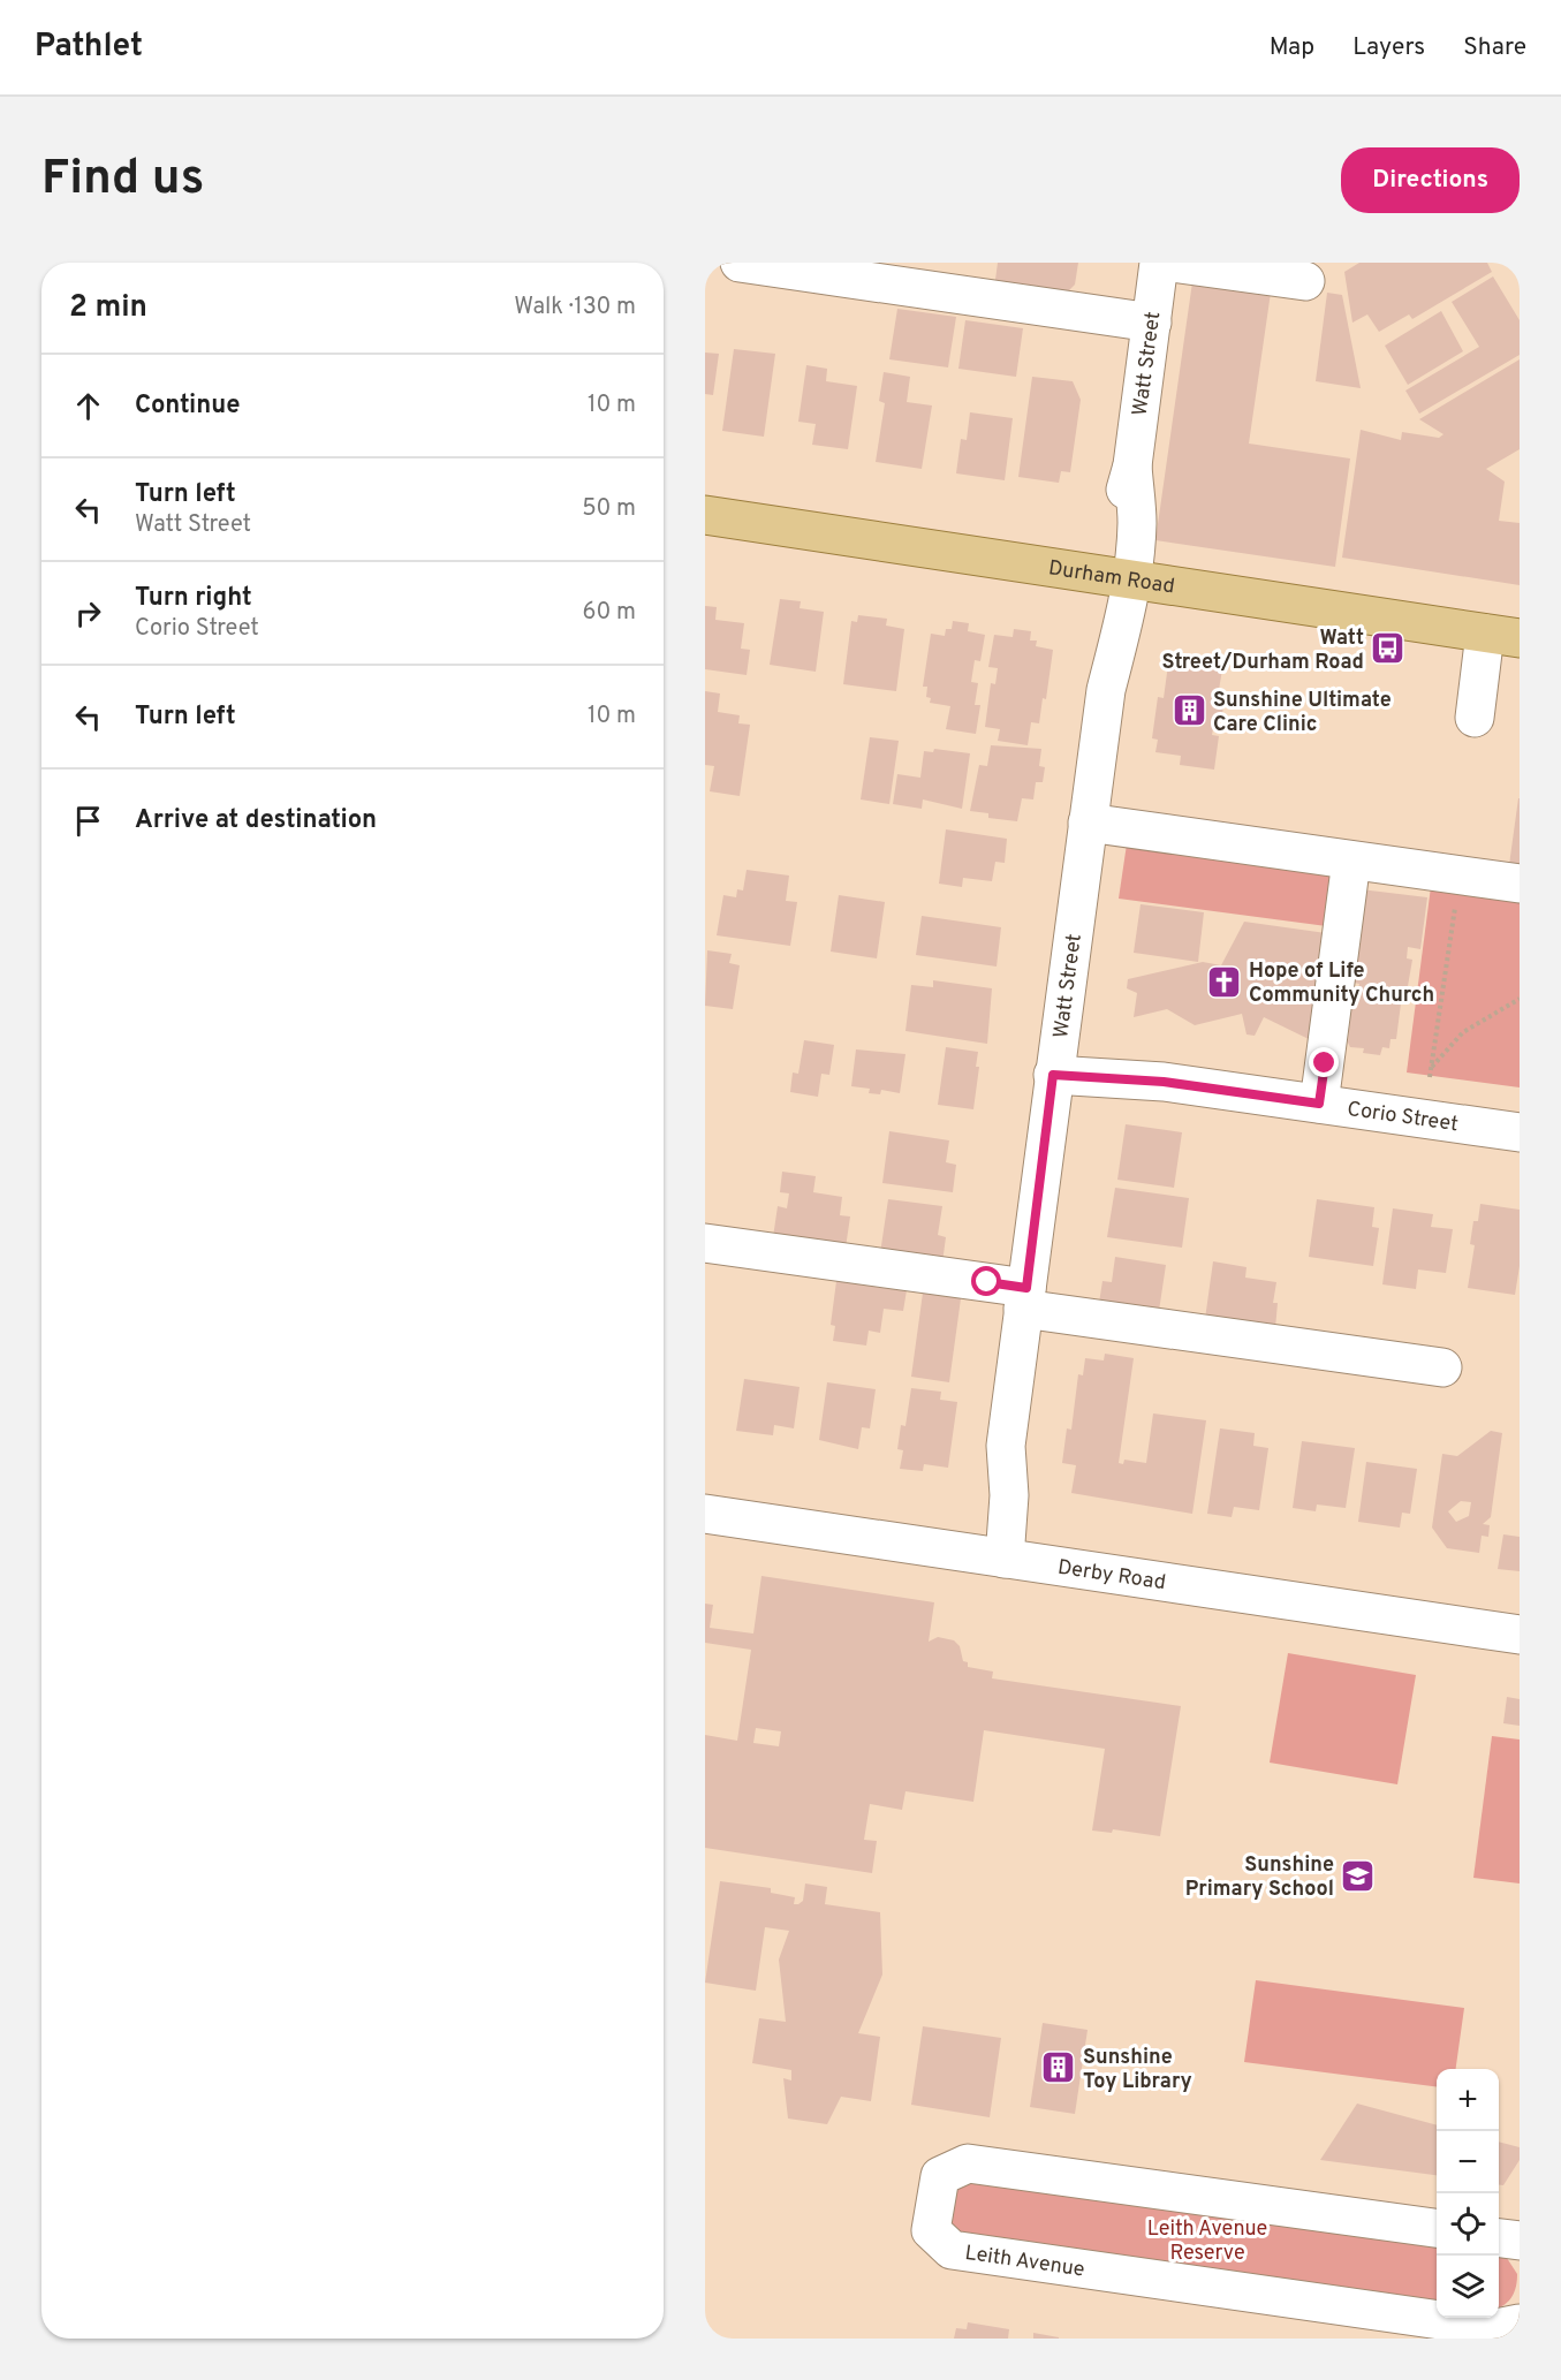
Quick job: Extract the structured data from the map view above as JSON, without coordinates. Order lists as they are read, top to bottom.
{
  "streets": {
    "main road": ["Durham Road"],
    "street": [
      "Watt Street",
      "Corio Street",
      "Derby Road",
      "Leith Avenue"
    ]
  },
  "crossings": [
    ["Watt Street", "Durham Road"],
    ["Watt Street", "Corio Street"],
    ["Watt Street", "Derby Road"]
  ],
  "parks": ["Leith Avenue Reserve"],
  "places": {
    "bus stop": ["Watt Street/Durham Road"],
    "building": ["Sunshine Ultimate Care Clinic", "Sunshine Toy Library"],
    "church": ["Hope of Life Community Church"],
    "school or university": ["Sunshine Primary School"]
  },
  "page": {
    "header": "Pathlet",
    "nav": ["Map", "Layers", "Share"],
    "buttons": "Directions",
    "title": "Find us",
    "heading": ["2 min", "Walk · 130 m"],
    "list": [
      ["Continue", "10 m"],
      ["Turn left", "Watt Street", "50 m"],
      ["Turn right", "Corio Street", "60 m"],
      ["Turn left", "10 m"],
      "Arrive at destination"
    ],
    "map_buttons": ["+", "−"]
  }
}
